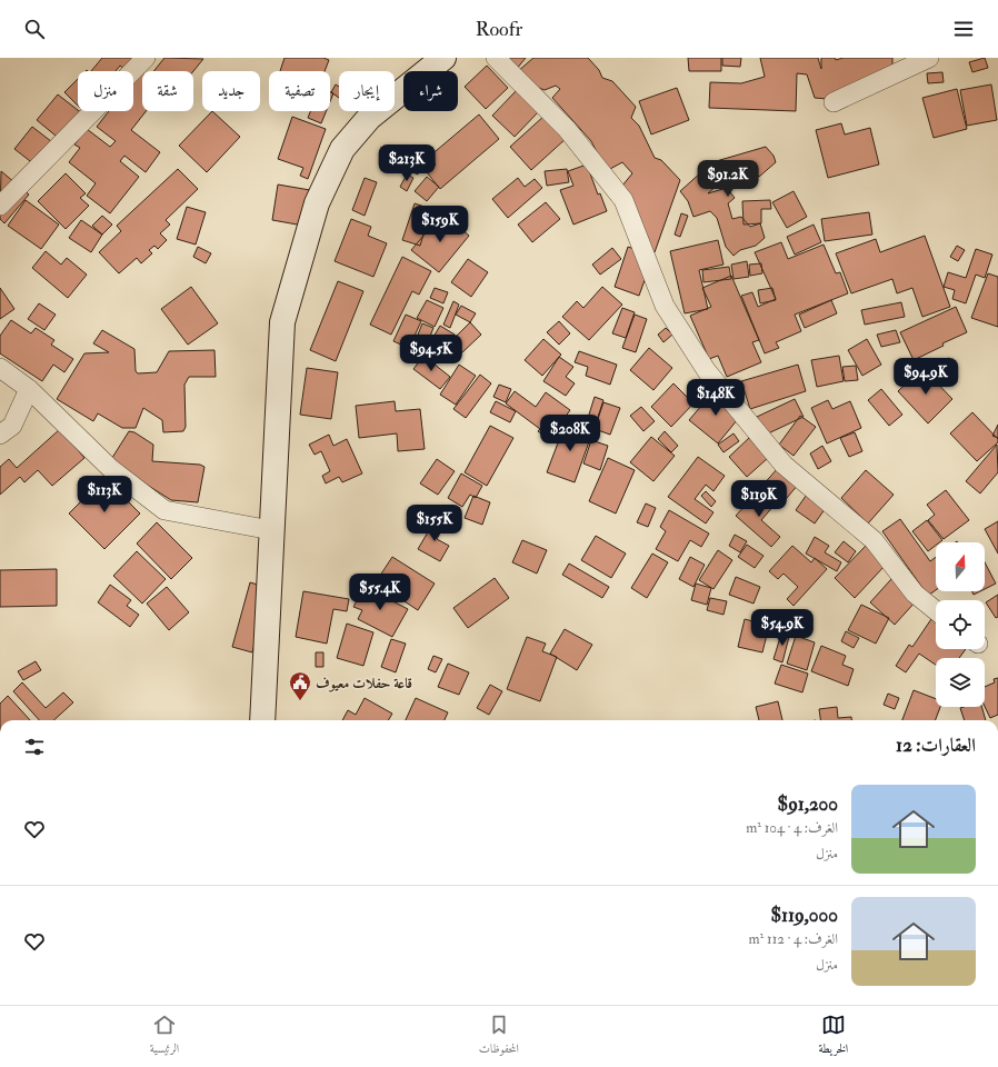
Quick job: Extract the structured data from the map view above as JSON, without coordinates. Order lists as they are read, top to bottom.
{
  "places": {
    "public building": ["قاعة حفلات معيوف"]
  },
  "north": "top",
  "page": {
    "header": "Roofr",
    "chip": [
      "شراء",
      "إيجار",
      "تصفية",
      "جديد",
      "شقة",
      "منزل"
    ],
    "price": [
      "$213K",
      "$91.2K",
      "$159K",
      "$94.5K",
      "$94.9K",
      "$148K",
      "$208K",
      "$113K",
      "$119K",
      "$155K",
      "$55.4K",
      "$54.9K"
    ],
    "heading": "العقارات: 12",
    "list": [
      {
        "name": "$91,200",
        "note": "الغرف: 4 · 104 m² · منزل"
      },
      {
        "name": "$119,000",
        "note": "الغرف: 4 · 112 m² · منزل"
      }
    ],
    "tabs": ["الخريطة", "المحفوظات", "الرئيسية"]
  }
}
